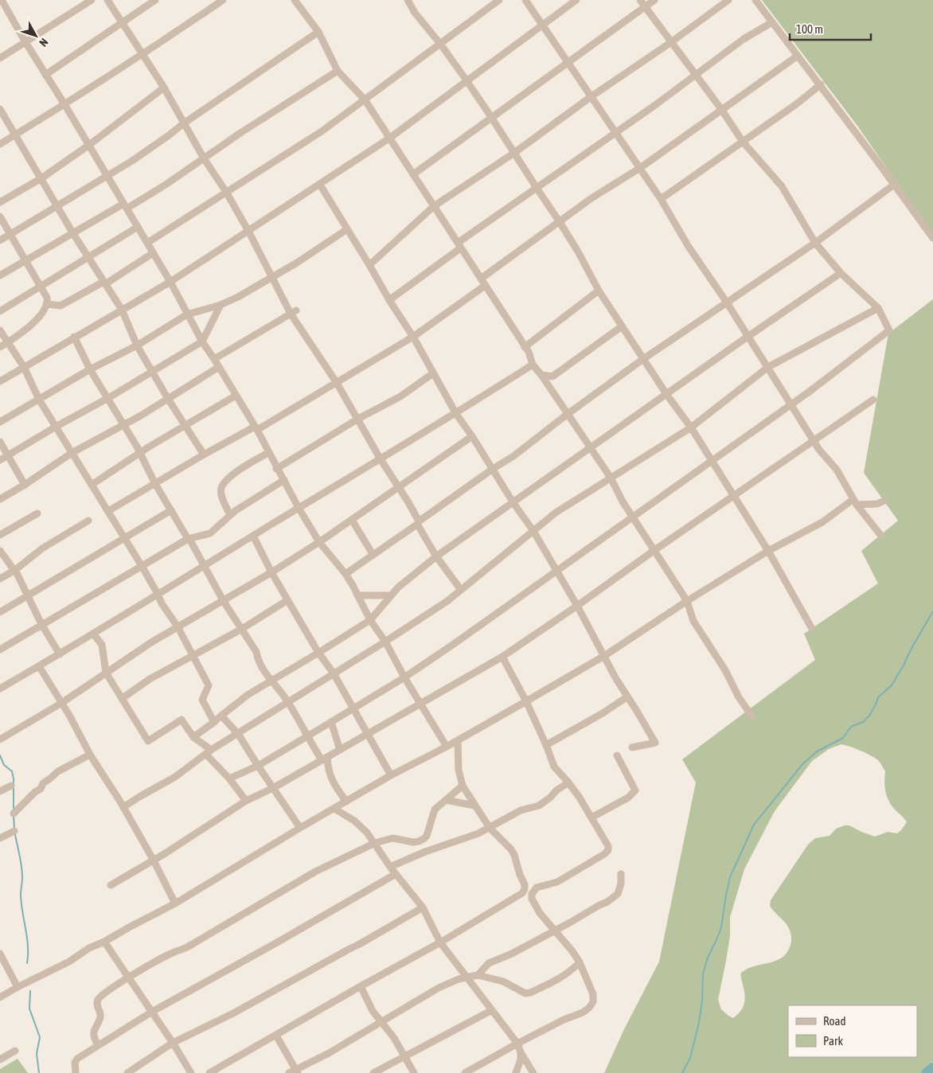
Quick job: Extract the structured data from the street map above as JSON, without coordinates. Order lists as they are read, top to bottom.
{
  "legend": ["Road", "Park"],
  "scale_bar": "100 m",
  "north": "bottom right"
}
